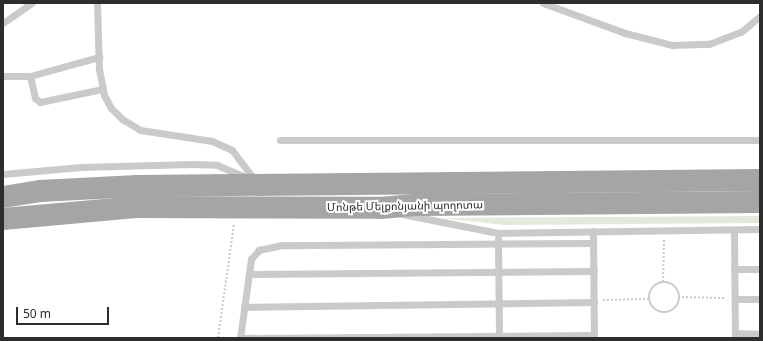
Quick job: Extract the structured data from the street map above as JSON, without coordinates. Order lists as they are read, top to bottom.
{
  "streets": {
    "main road": ["Մոնթե Մելքոնյանի պողոտա"]
  },
  "scale_bar": "50 m"
}
